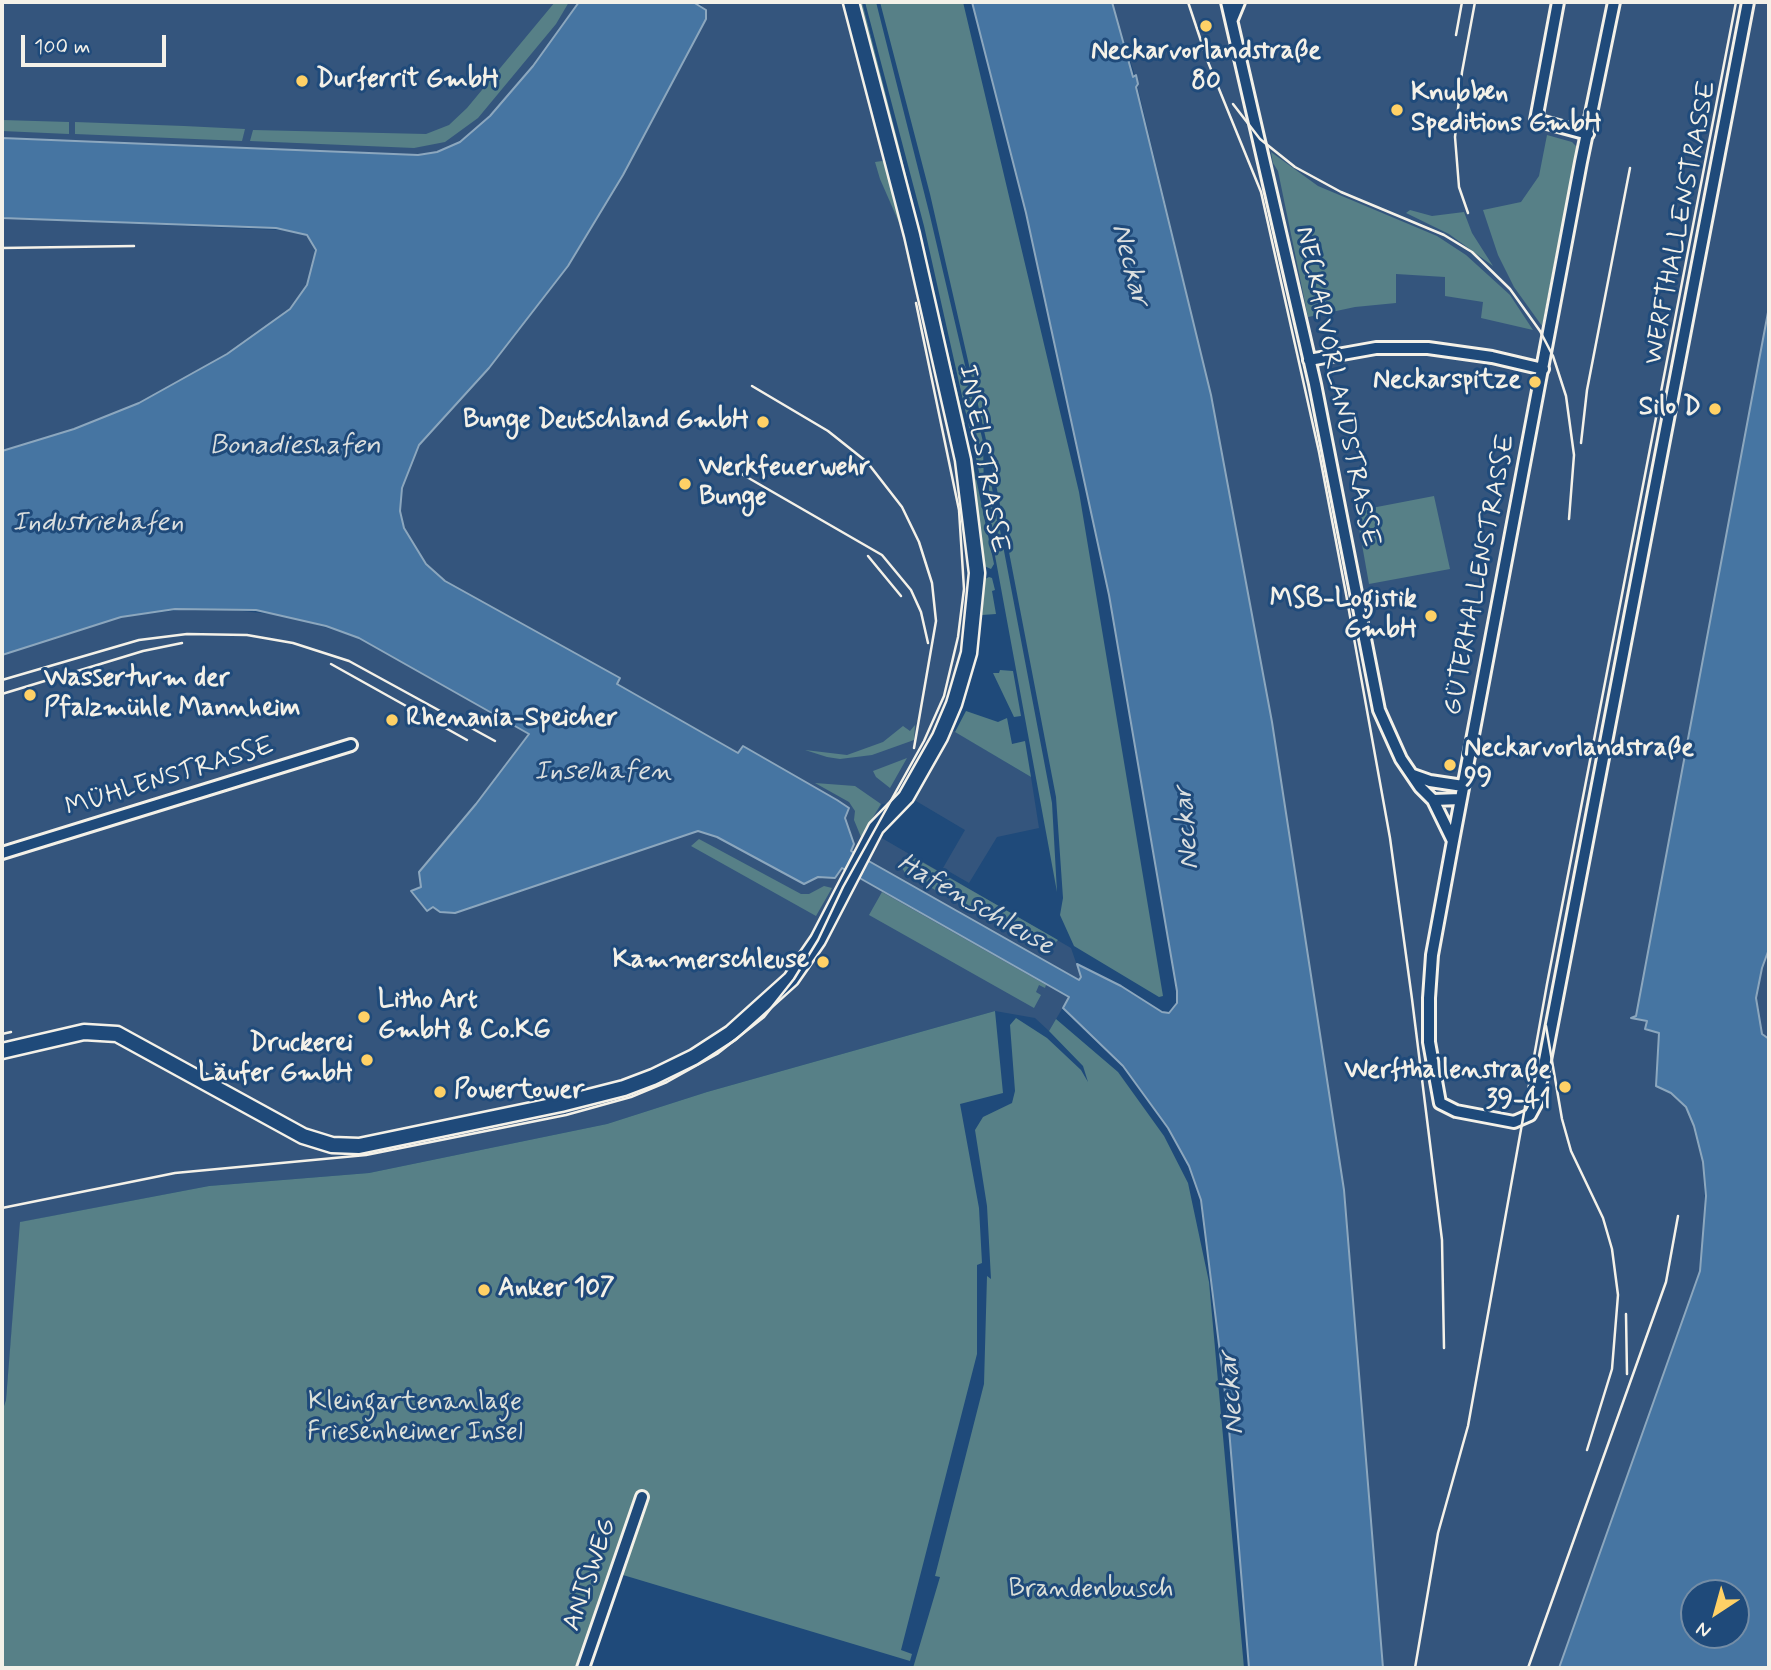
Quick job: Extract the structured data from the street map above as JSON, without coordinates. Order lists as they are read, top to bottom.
{
  "streets": {
    "street": [
      "WERFTHALLENSTRASSE",
      "NECKARVORLANDSTRASSE",
      "INSELSTRASSE",
      "GÜTERHALLENSTRASSE",
      "MÜHLENSTRASSE",
      "ANISWEG"
    ]
  },
  "crossings": [
    ["WERFTHALLENSTRASSE", "GÜTERHALLENSTRASSE"],
    ["NECKARVORLANDSTRASSE", "GÜTERHALLENSTRASSE"]
  ],
  "water": [
    "Neckar",
    "Bonadieshafen",
    "Industriehafen",
    "Inselhafen",
    "Hafenschleuse"
  ],
  "parks": ["Kleingartenanlage Friesenheimer Insel", "Brandenbusch"],
  "places": [
    "Neckarvorlandstraße 80",
    "Durferrit GmbH",
    "Knubben Speditions GmbH",
    "Neckarspitze",
    "Silo D",
    "Bunge Deutschland GmbH",
    "Werkfeuerwehr Bunge",
    "MSB-Logistik GmbH",
    "Wasserturm der Pfalzmühle Mannheim",
    "Rhenania-Speicher",
    "Neckarvorlandstraße 99",
    "Kammerschleuse",
    "Litho Art GmbH & Co.KG",
    "Druckerei Läufer GmbH",
    "Werfthallenstraße 39-41",
    "Powertower",
    "Anker 107"
  ],
  "scale_bar": "100 m",
  "north": "bottom left"
}
